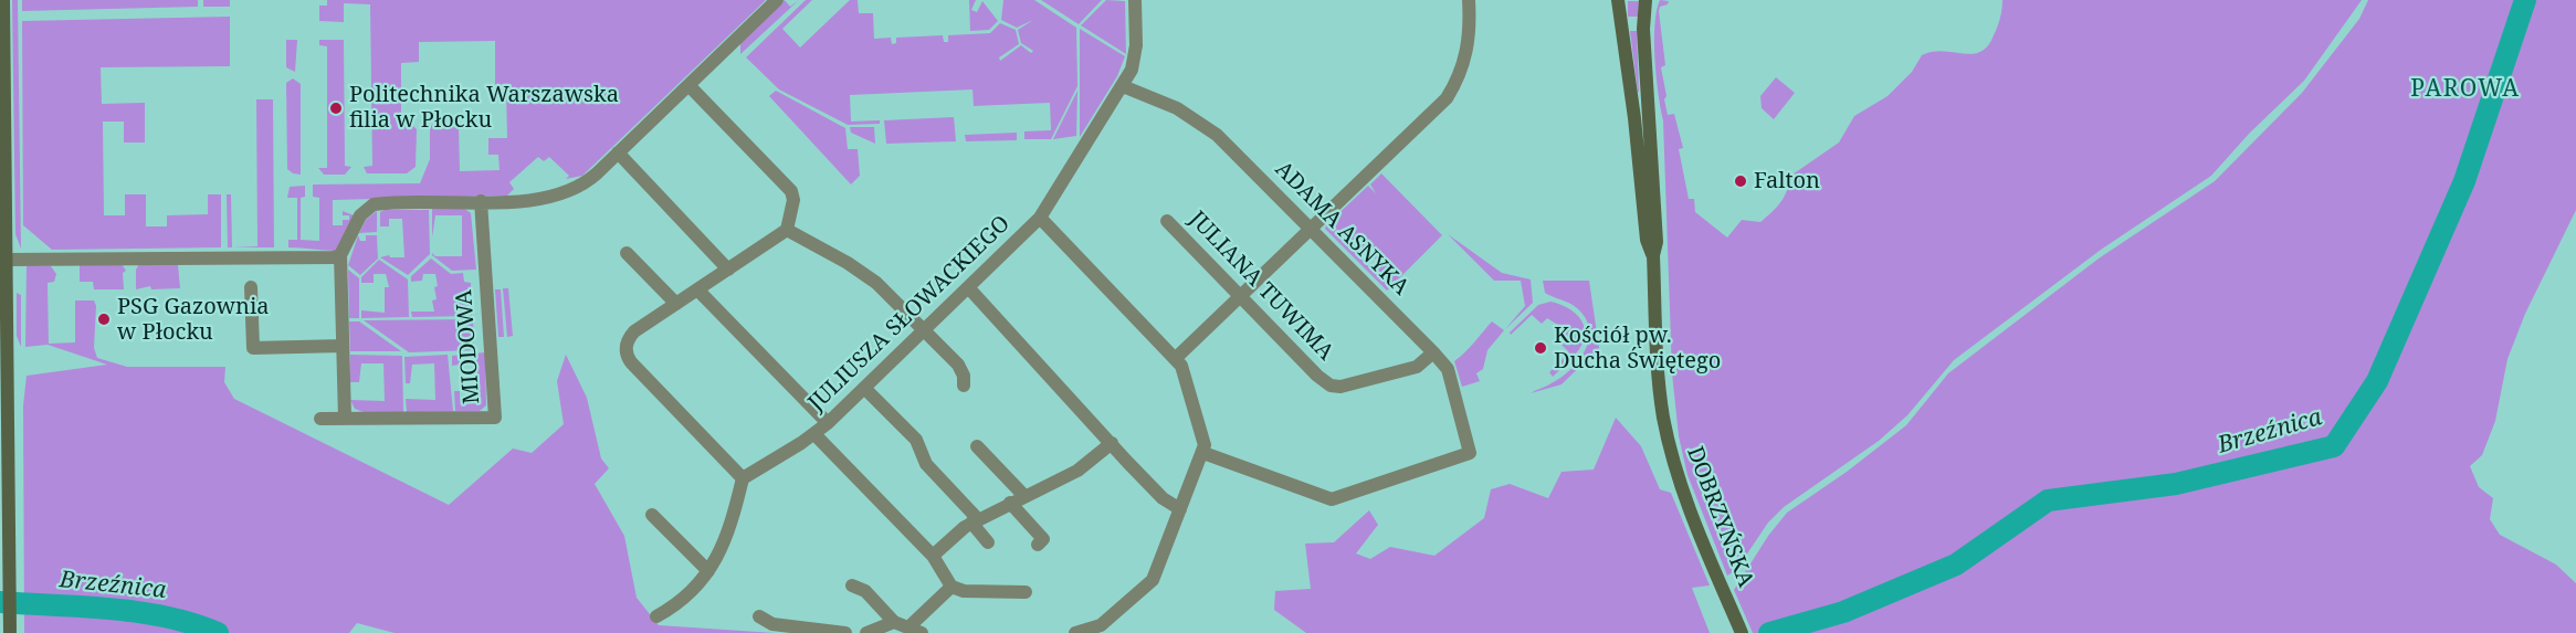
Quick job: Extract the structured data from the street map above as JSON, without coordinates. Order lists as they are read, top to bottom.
{
  "streets": {
    "main road": ["DOBRZYŃSKA"],
    "street": [
      "ADAMA ASNYKA",
      "JULIANA TUWIMA",
      "JULIUSZA SŁOWACKIEGO",
      "MIODOWA"
    ]
  },
  "crossings": [
    ["ADAMA ASNYKA", "JULIANA TUWIMA"],
    ["ADAMA ASNYKA", "JULIUSZA SŁOWACKIEGO"]
  ],
  "districts": ["PAROWA"],
  "water": ["Brzeźnica"],
  "places": [
    "Politechnika Warszawska filia w Płocku",
    "Falton",
    "PSG Gazownia w Płocku",
    "Kościół pw. Ducha Świętego"
  ]
}
